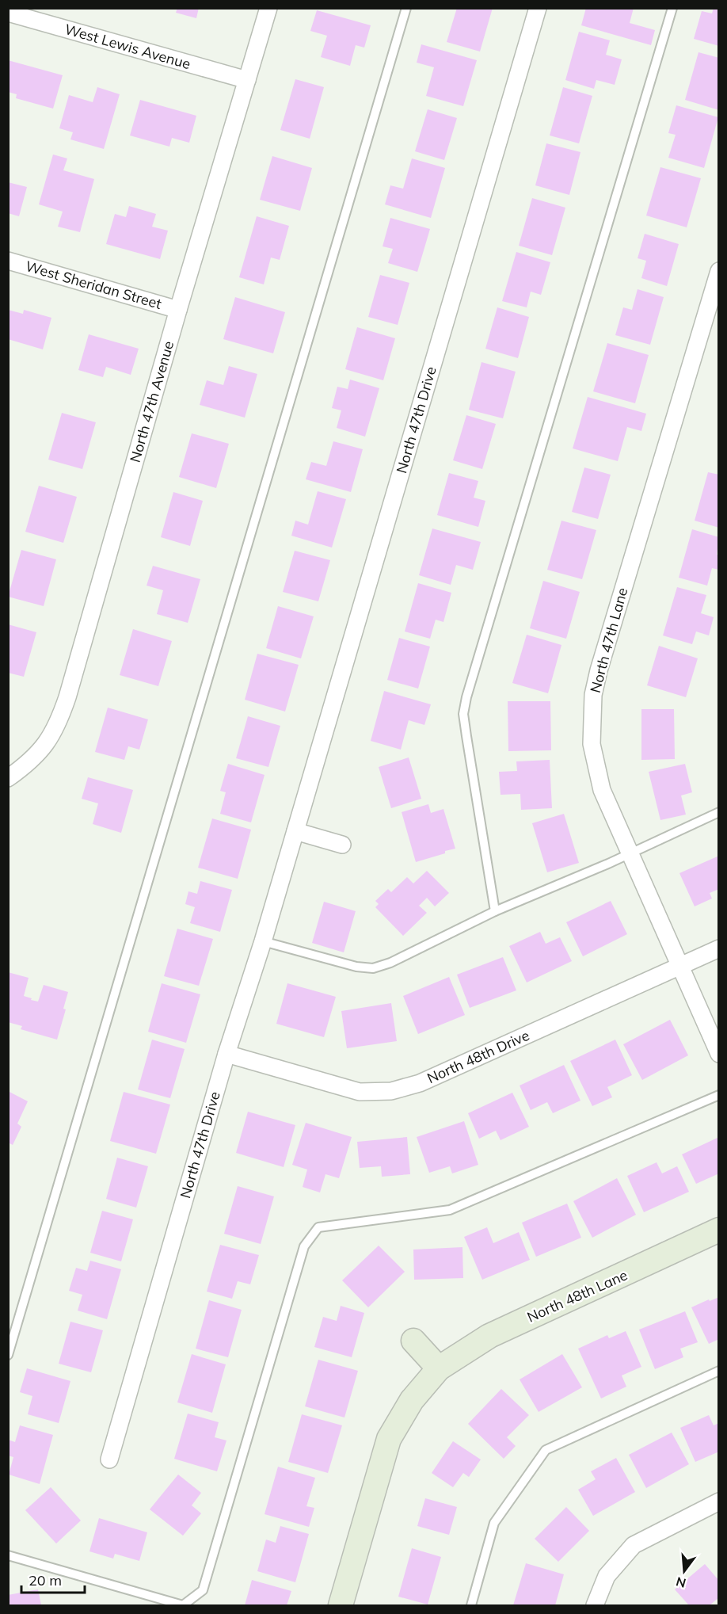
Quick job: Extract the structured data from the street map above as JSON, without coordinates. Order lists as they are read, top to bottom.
{
  "streets": {
    "street": [
      "West Lewis Avenue",
      "West Sheridan Street",
      "North 47th Avenue",
      "North 47th Drive",
      "North 47th Lane",
      "North 48th Drive",
      "North 48th Lane"
    ]
  },
  "crossings": [
    ["West Lewis Avenue", "North 47th Avenue"],
    ["West Sheridan Street", "North 47th Avenue"],
    ["North 47th Drive", "North 48th Drive"],
    ["North 47th Lane", "North 48th Drive"]
  ],
  "scale_bar": "20 m",
  "north": "bottom"
}
